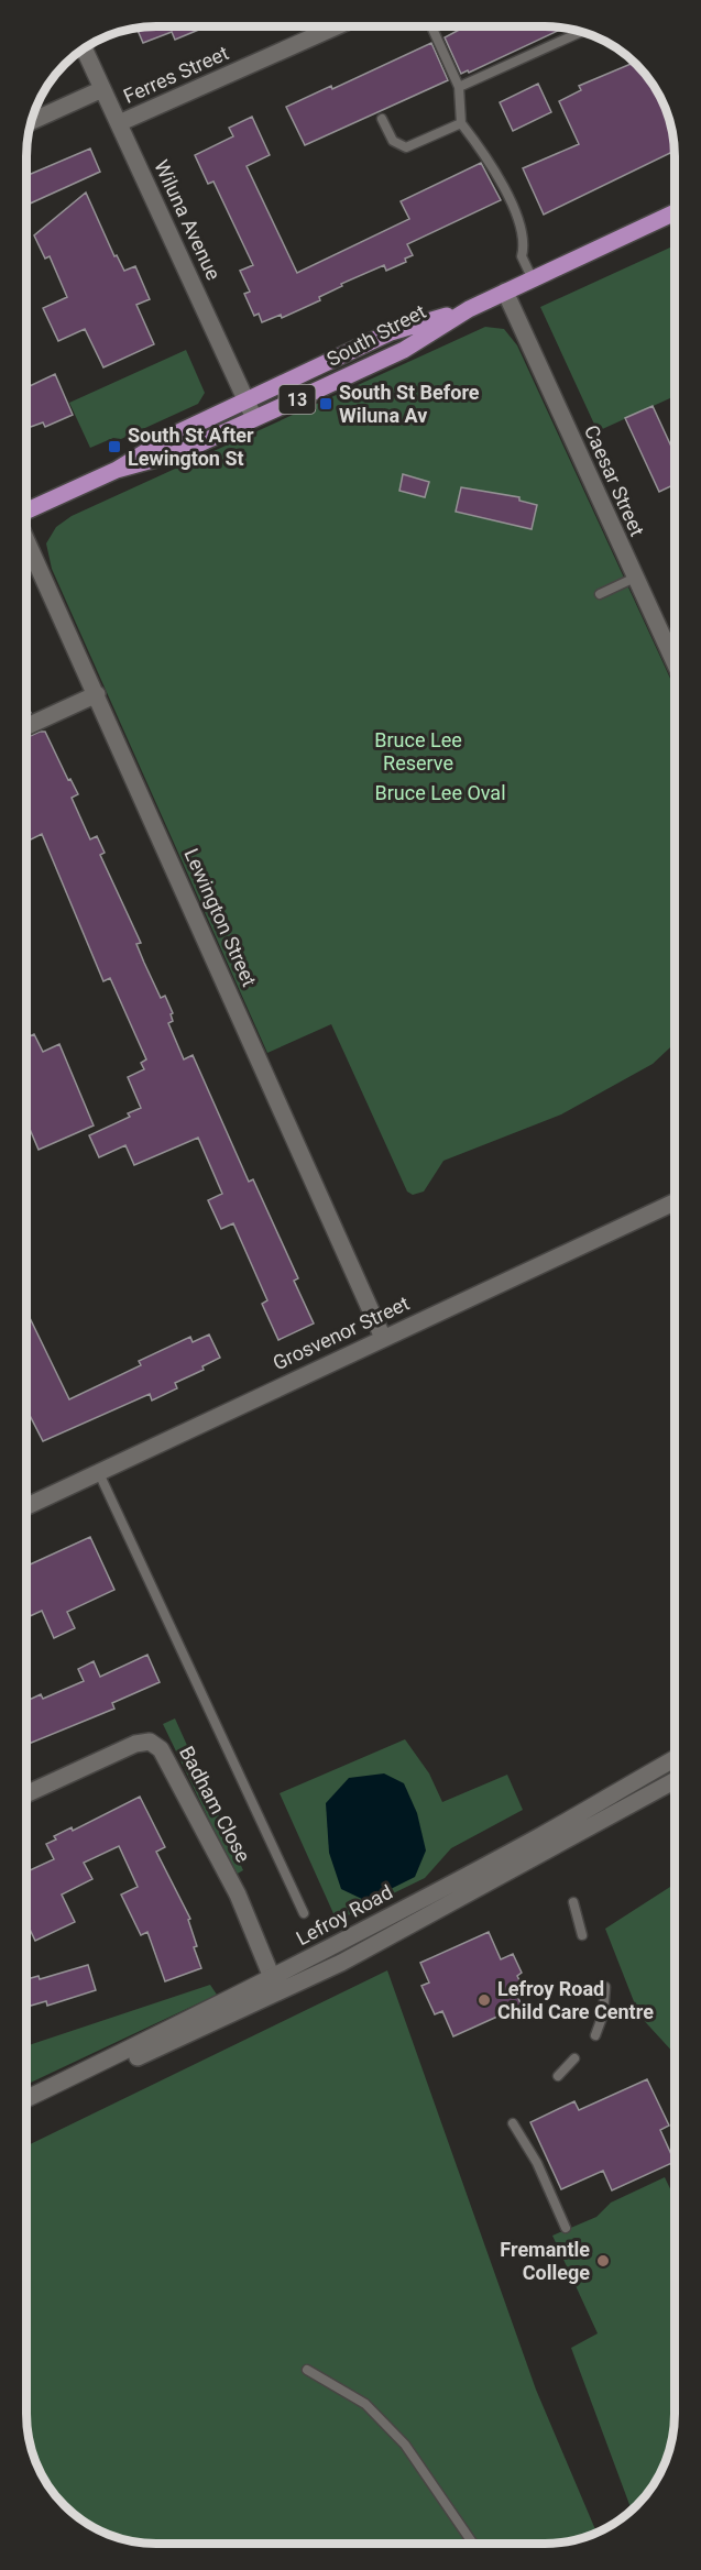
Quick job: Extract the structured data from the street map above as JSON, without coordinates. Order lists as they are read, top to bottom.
{
  "streets": {
    "main road": ["South Street", "13"],
    "street": [
      "Ferres Street",
      "Wiluna Avenue",
      "Caesar Street",
      "Lewington Street",
      "Grosvenor Street",
      "Badham Close",
      "Lefroy Road"
    ]
  },
  "crossings": [
    ["Ferres Street", "Wiluna Avenue"],
    ["Wiluna Avenue", "South Street"],
    ["South Street", "Caesar Street"],
    ["Lewington Street", "Grosvenor Street"],
    ["Badham Close", "Lefroy Road"]
  ],
  "parks": ["Bruce Lee Reserve", "Bruce Lee Oval"],
  "places": {
    "transit": ["South St Before Wiluna Av", "South St After Lewington St"],
    "other": ["Lefroy Road Child Care Centre", "Fremantle College"]
  }
}
